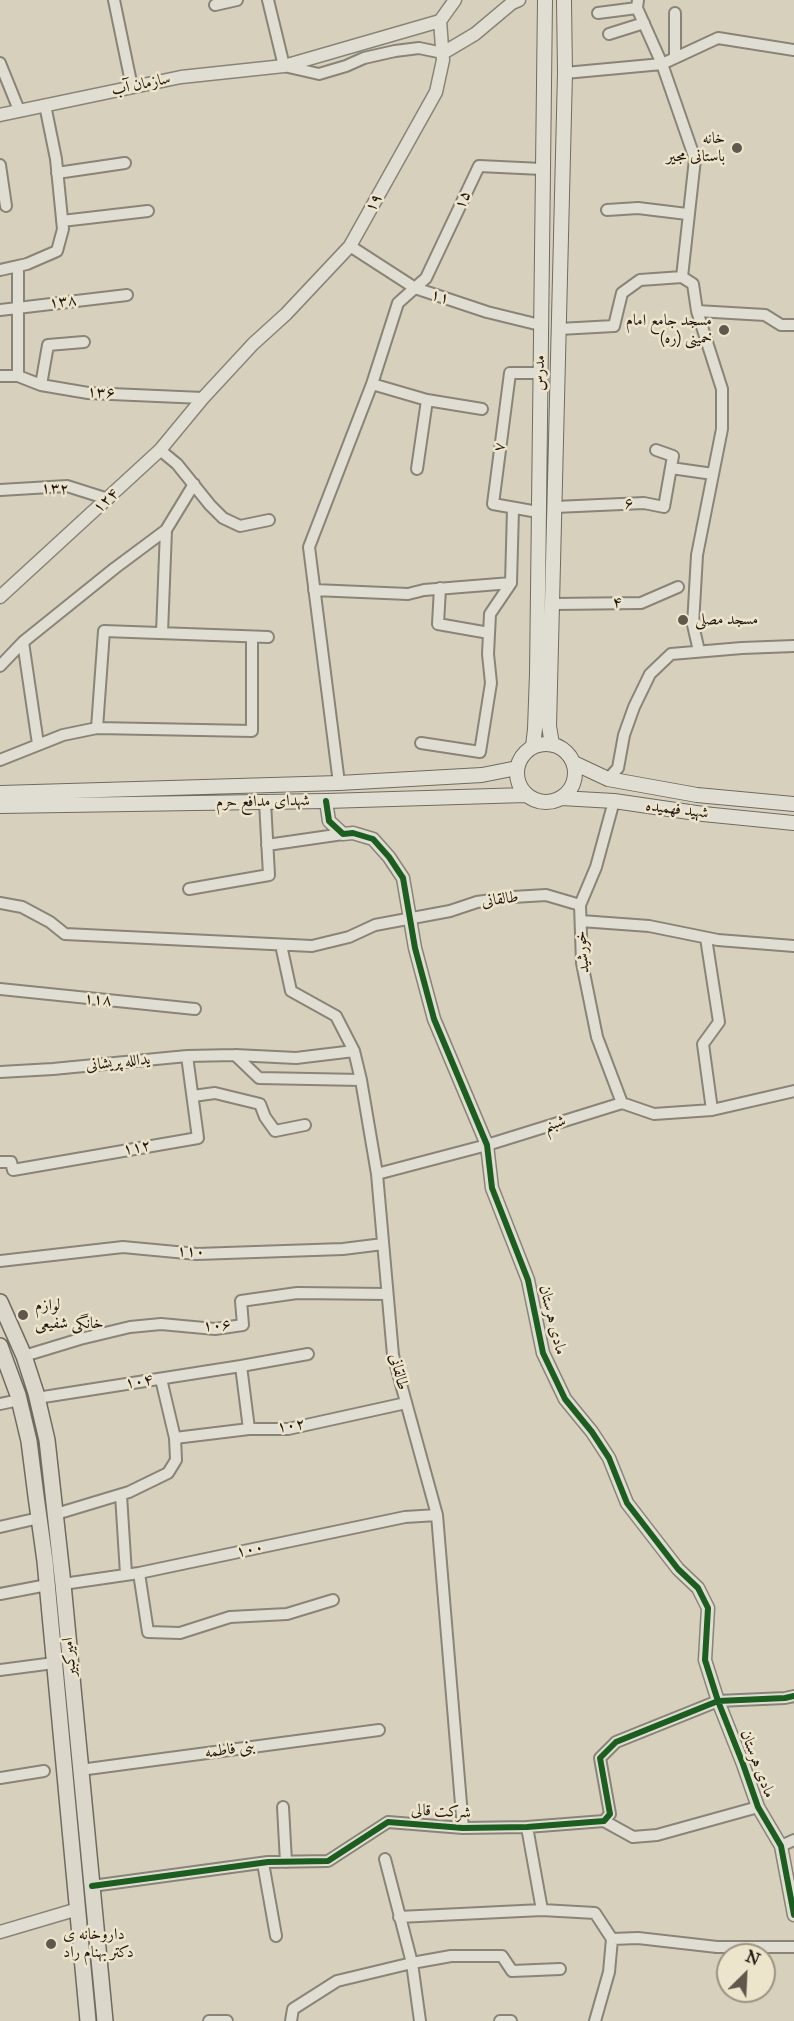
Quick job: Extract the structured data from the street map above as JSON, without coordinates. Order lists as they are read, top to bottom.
{
  "streets": {
    "main road": [
      "مدرس",
      "شهدای مدافع حرم",
      "شهید فهمیده",
      "امیرکبیر"
    ],
    "street": [
      "سازمان آب",
      "۱۵",
      "۱۹",
      "۱۱",
      "۱۳۸",
      "۱۳۶",
      "۷",
      "۱۳۲",
      "۱۲۴",
      "۶",
      "۴",
      "طالقانی",
      "خورشید",
      "۱۱۸",
      "یدالله پریشانی",
      "شبنم",
      "۱۱۲",
      "۱۱۰",
      "مادی هرستان",
      "۱۰۶",
      "۱۰۴",
      "۱۰۲",
      "۱۰۰",
      "بنی فاطمه",
      "شرکت قالی"
    ]
  },
  "crossings": [
    ["سازمان آب", "۱۹"],
    ["۱۵", "۱۱"],
    ["۱۵", "مدرس"],
    ["۱۹", "۱۱"],
    ["۱۹", "۱۳۶"],
    ["۱۹", "۱۲۴"],
    ["۱۱", "مدرس"],
    ["مدرس", "۷"],
    ["مدرس", "۶"],
    ["مدرس", "۴"],
    ["مدرس", "شهدای مدافع حرم"],
    ["مدرس", "شهید فهمیده"],
    ["۱۳۶", "۱۲۴"],
    ["۱۳۲", "۱۲۴"],
    ["شهدای مدافع حرم", "شهید فهمیده"],
    ["شهید فهمیده", "خورشید"],
    ["طالقانی", "خورشید"],
    ["طالقانی", "یدالله پریشانی"],
    ["طالقانی", "شبنم"],
    ["طالقانی", "۱۱۰"],
    ["طالقانی", "مادی هرستان"],
    ["طالقانی", "۱۰۶"],
    ["طالقانی", "۱۰۲"],
    ["طالقانی", "۱۰۰"],
    ["طالقانی", "شرکت قالی"],
    ["خورشید", "شبنم"],
    ["یدالله پریشانی", "۱۱۲"],
    ["شبنم", "مادی هرستان"],
    ["۱۰۶", "امیرکبیر"],
    ["۱۰۴", "امیرکبیر"],
    ["۱۰۰", "امیرکبیر"],
    ["امیرکبیر", "بنی فاطمه"],
    ["امیرکبیر", "شرکت قالی"]
  ],
  "places": [
    "خانه باستانی مجیر",
    "مسجد جامع امام خمینی (ره)",
    "مسجد مصلی",
    "لوازم خانگی شفیعی",
    "داروخانه ی دکتر بهنام راد"
  ],
  "north": "top right"
}
